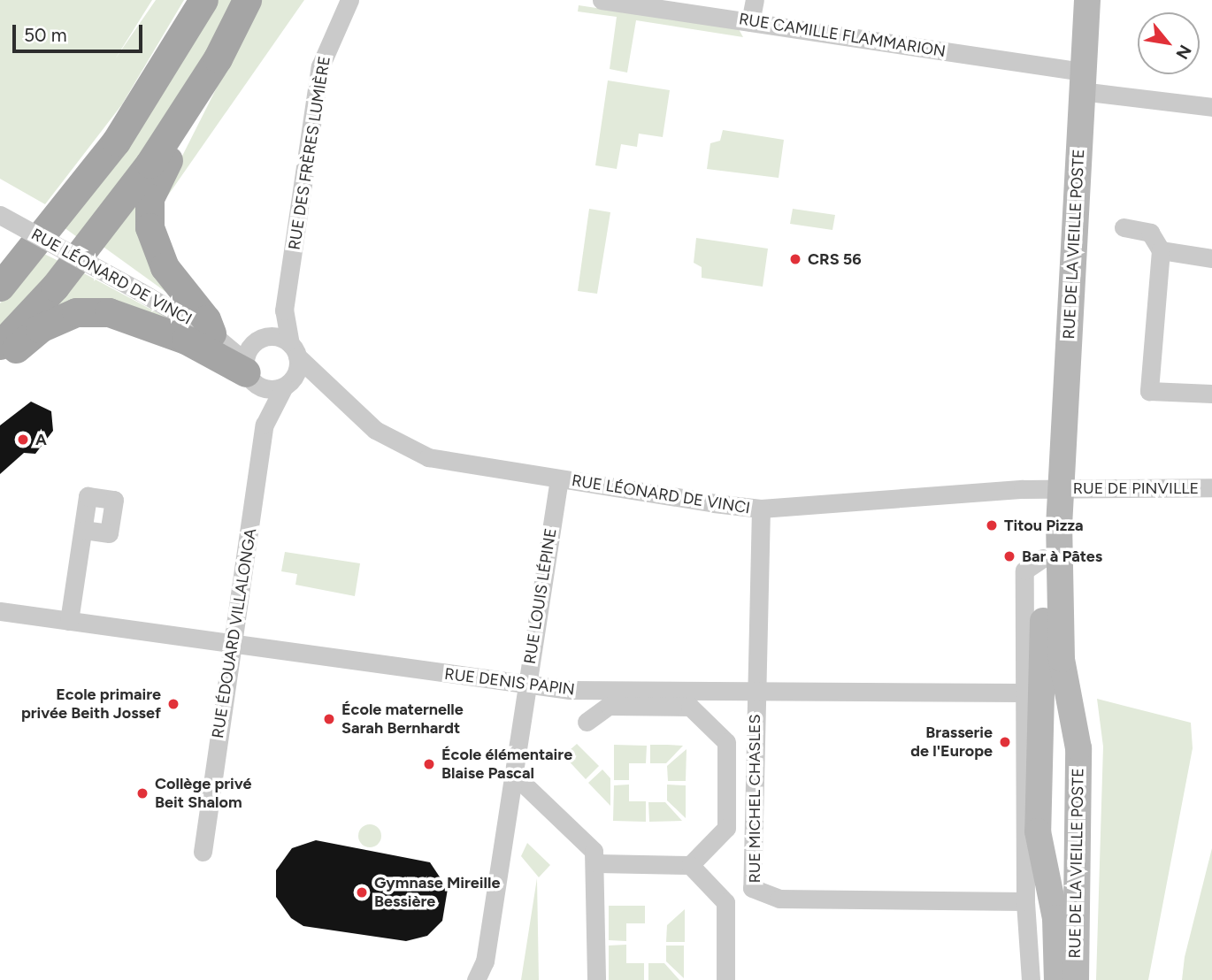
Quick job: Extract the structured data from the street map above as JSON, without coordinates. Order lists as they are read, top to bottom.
{
  "streets": {
    "main road": ["RUE DE LA VIEILLE POSTE"],
    "street": [
      "RUE CAMILLE FLAMMARION",
      "RUE DES FRÈRES LUMIÈRE",
      "RUE LÉONARD DE VINCI",
      "RUE DE PINVILLE",
      "RUE LOUIS LÉPINE",
      "RUE ÉDOUARD VILLALONGA",
      "RUE DENIS PAPIN",
      "RUE MICHEL CHASLES"
    ]
  },
  "crossings": [
    ["RUE CAMILLE FLAMMARION", "RUE DE LA VIEILLE POSTE"],
    ["RUE DES FRÈRES LUMIÈRE", "RUE LÉONARD DE VINCI"],
    ["RUE DES FRÈRES LUMIÈRE", "RUE ÉDOUARD VILLALONGA"],
    ["RUE DE LA VIEILLE POSTE", "RUE LÉONARD DE VINCI"],
    ["RUE DE LA VIEILLE POSTE", "RUE DE PINVILLE"],
    ["RUE DE LA VIEILLE POSTE", "RUE DENIS PAPIN"],
    ["RUE DE LA VIEILLE POSTE", "RUE MICHEL CHASLES"],
    ["RUE LÉONARD DE VINCI", "RUE DE PINVILLE"],
    ["RUE LÉONARD DE VINCI", "RUE LOUIS LÉPINE"],
    ["RUE LÉONARD DE VINCI", "RUE ÉDOUARD VILLALONGA"],
    ["RUE LÉONARD DE VINCI", "RUE MICHEL CHASLES"],
    ["RUE LOUIS LÉPINE", "RUE DENIS PAPIN"],
    ["RUE ÉDOUARD VILLALONGA", "RUE DENIS PAPIN"],
    ["RUE DENIS PAPIN", "RUE MICHEL CHASLES"]
  ],
  "places": [
    "CRS 56",
    "A",
    "Titou Pizza",
    "Bar à Pâtes",
    "Ecole primaire privée Beith Jossef",
    "École maternelle Sarah Bernhardt",
    "Brasserie de l'Europe",
    "École élémentaire Blaise Pascal",
    "Collège privé Beit Shalom",
    "Gymnase Mireille Bessière"
  ],
  "scale_bar": "50 m",
  "north": "bottom right"
}
